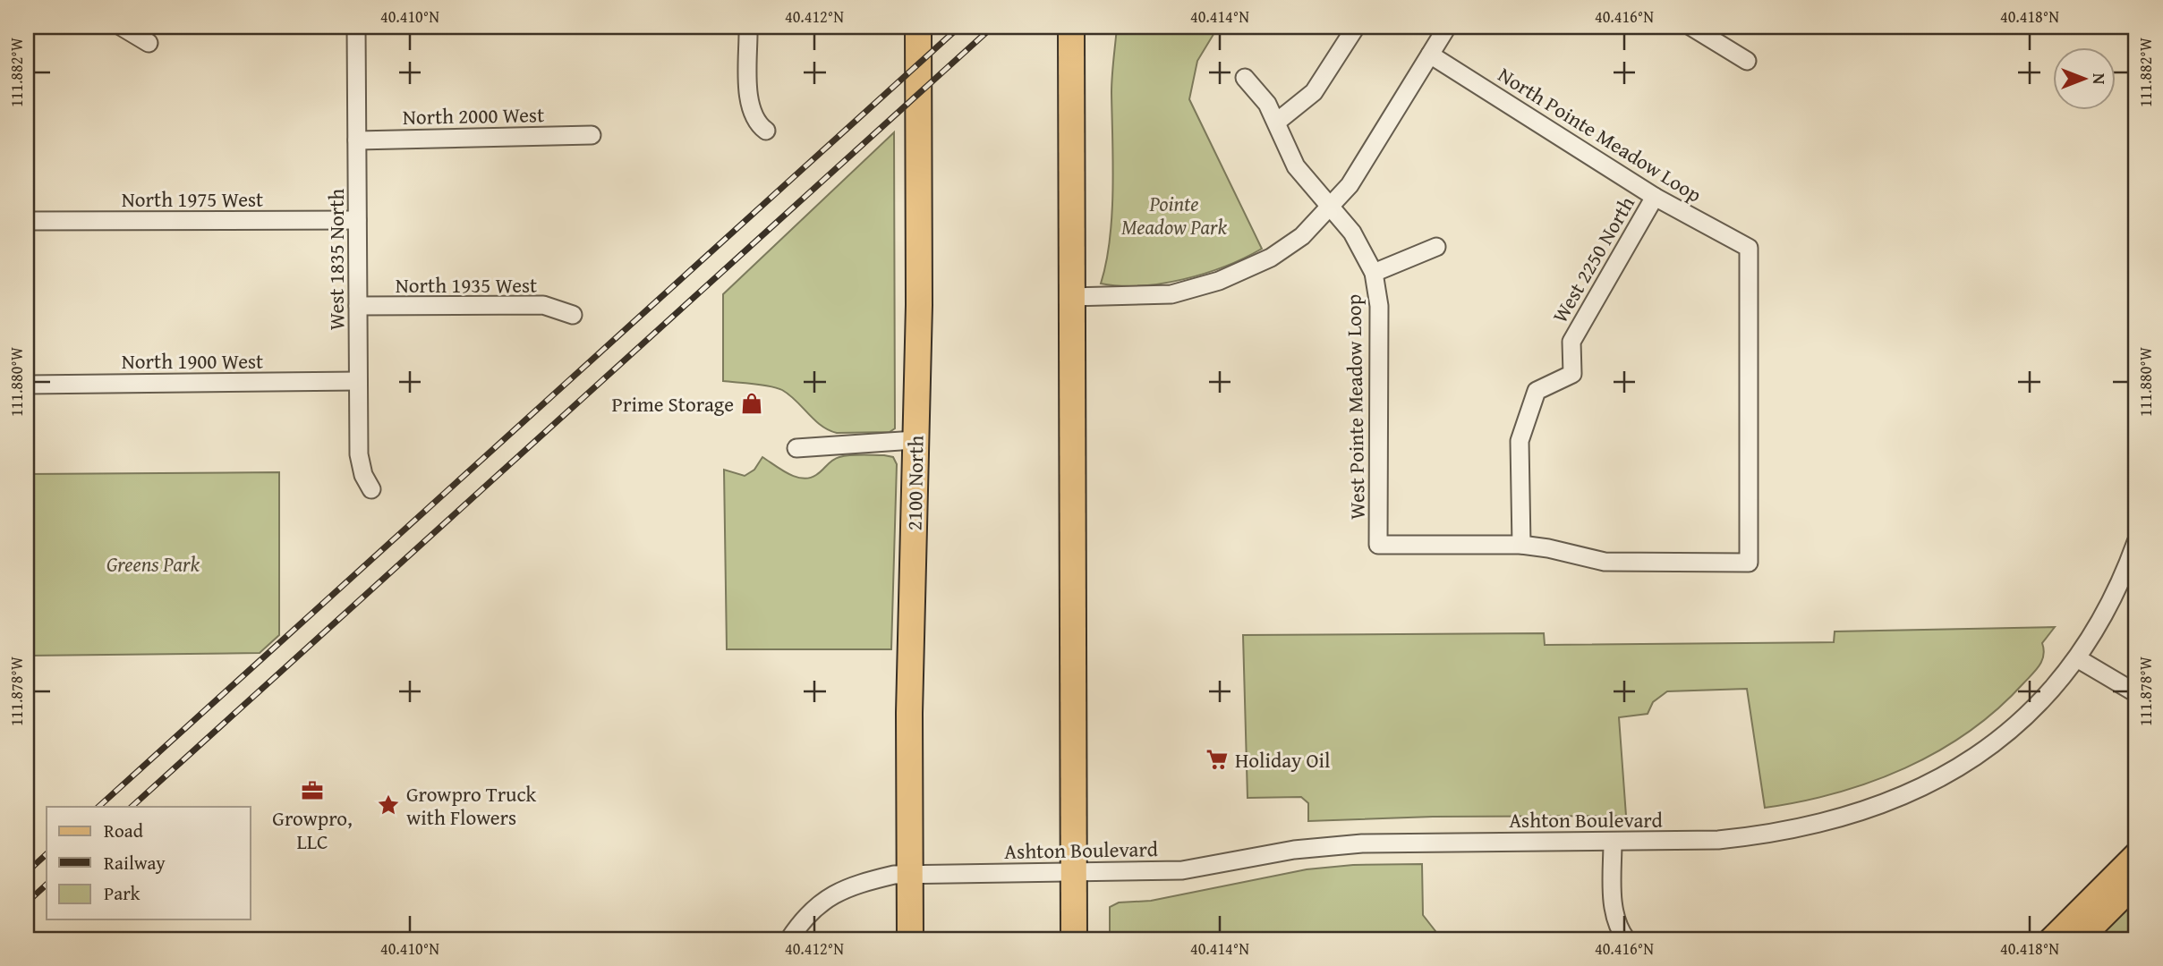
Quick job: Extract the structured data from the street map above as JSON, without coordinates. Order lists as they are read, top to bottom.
{
  "streets": {
    "highway": ["2100 North"],
    "street": [
      "North 2000 West",
      "North Pointe Meadow Loop",
      "North 1975 West",
      "West 1835 North",
      "West 2250 North",
      "North 1935 West",
      "North 1900 West",
      "West Pointe Meadow Loop",
      "Ashton Boulevard"
    ]
  },
  "crossings": [
    ["North 2000 West", "West 1835 North"],
    ["North Pointe Meadow Loop", "West 2250 North"],
    ["North Pointe Meadow Loop", "West Pointe Meadow Loop"],
    ["North 1975 West", "West 1835 North"],
    ["West 1835 North", "North 1935 West"],
    ["West 1835 North", "North 1900 West"],
    ["West 2250 North", "West Pointe Meadow Loop"],
    ["2100 North", "Ashton Boulevard"]
  ],
  "parks": ["Pointe Meadow Park", "Greens Park"],
  "places": {
    "shop": ["Prime Storage"],
    "supermarket": ["Holiday Oil"],
    "office": ["Growpro, LLC"],
    "place": ["Growpro Truck with Flowers"]
  },
  "legend": ["Road", "Railway", "Park"],
  "north": "right",
  "coordinates": [
    "40.410°N",
    "40.412°N",
    "40.414°N",
    "40.416°N",
    "40.418°N",
    "111.882°W",
    "111.880°W",
    "111.878°W"
  ]
}
